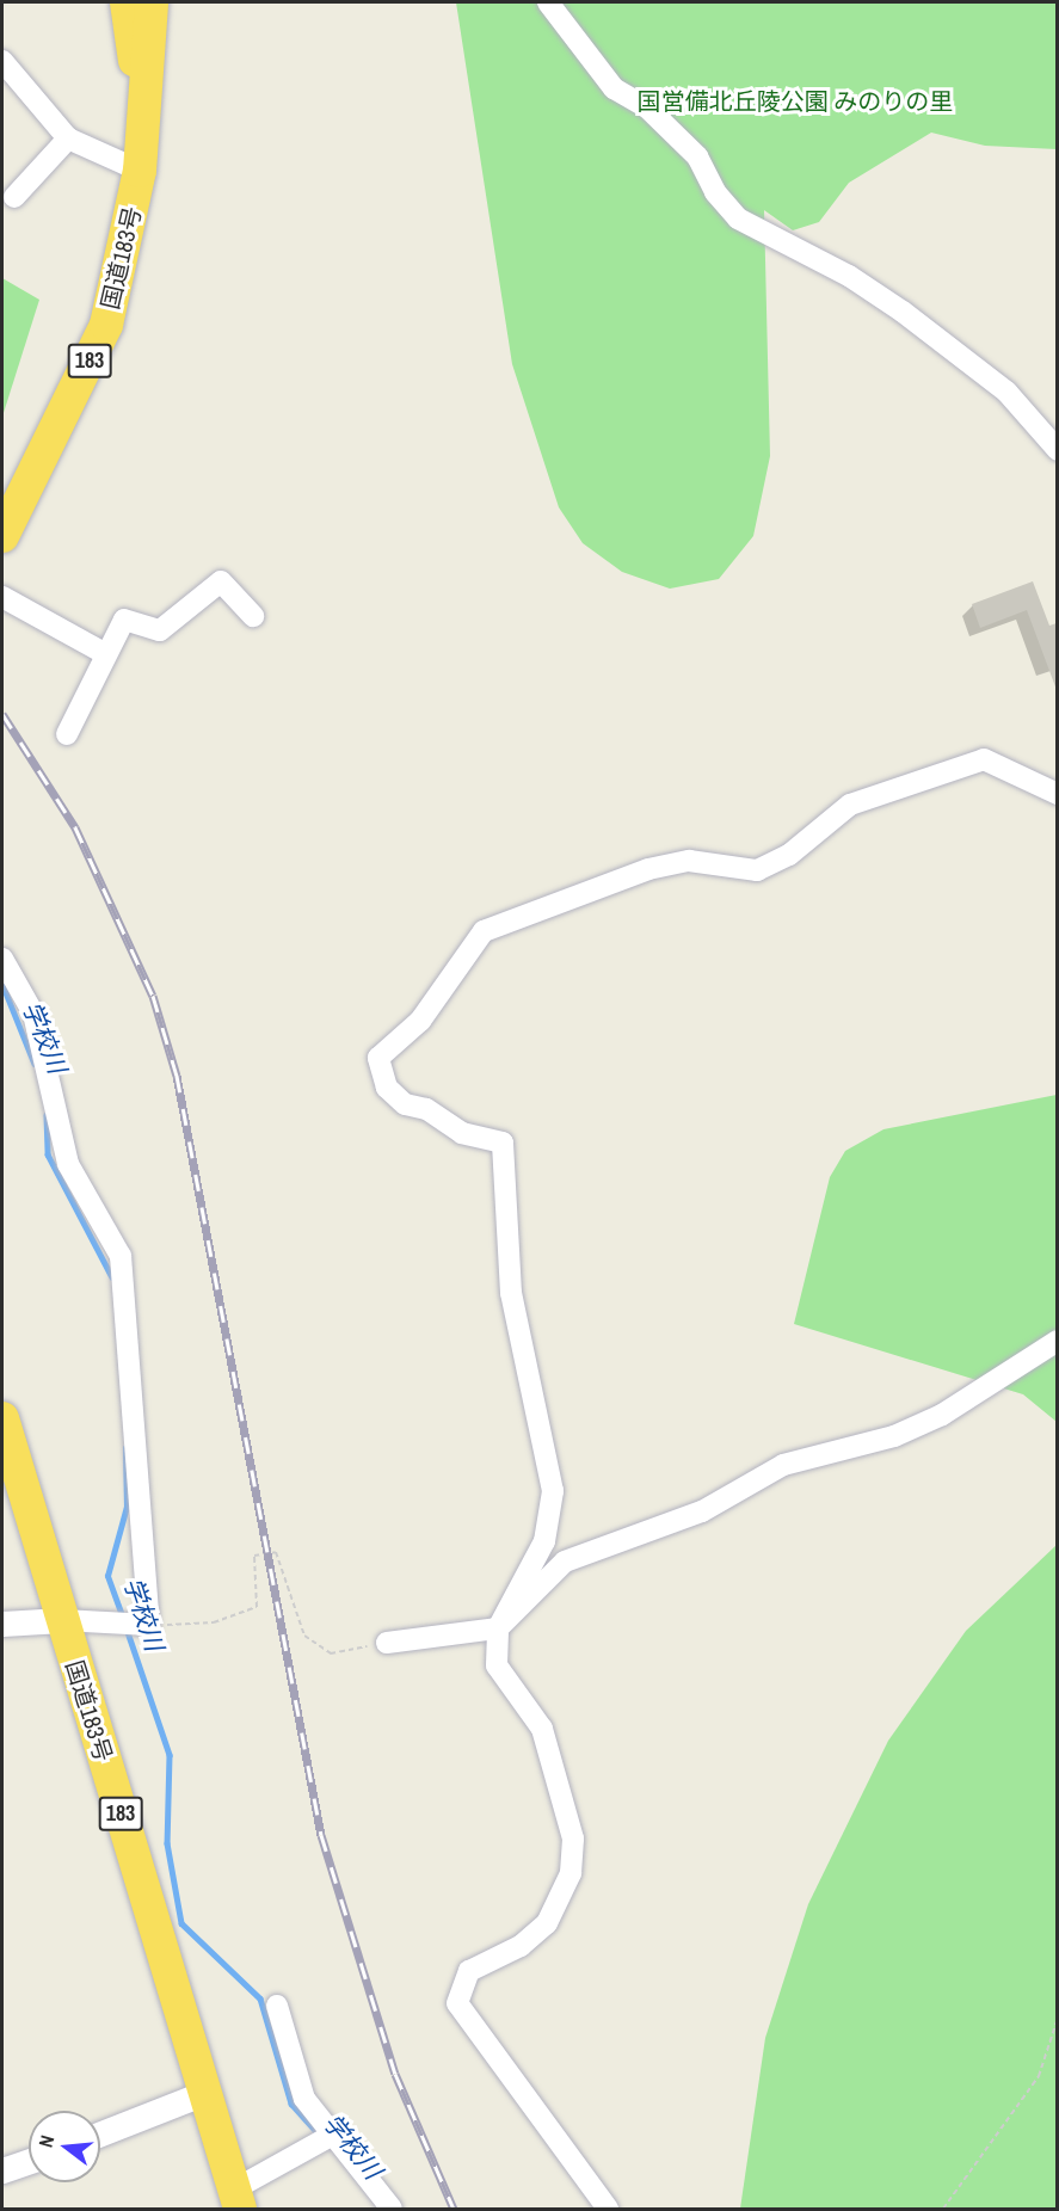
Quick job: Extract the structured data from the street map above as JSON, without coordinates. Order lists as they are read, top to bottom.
{
  "streets": {
    "highway": ["国道183号", "183"]
  },
  "water": ["学校川"],
  "parks": ["国営備北丘陵公園 みのりの里"],
  "north": "left"
}
